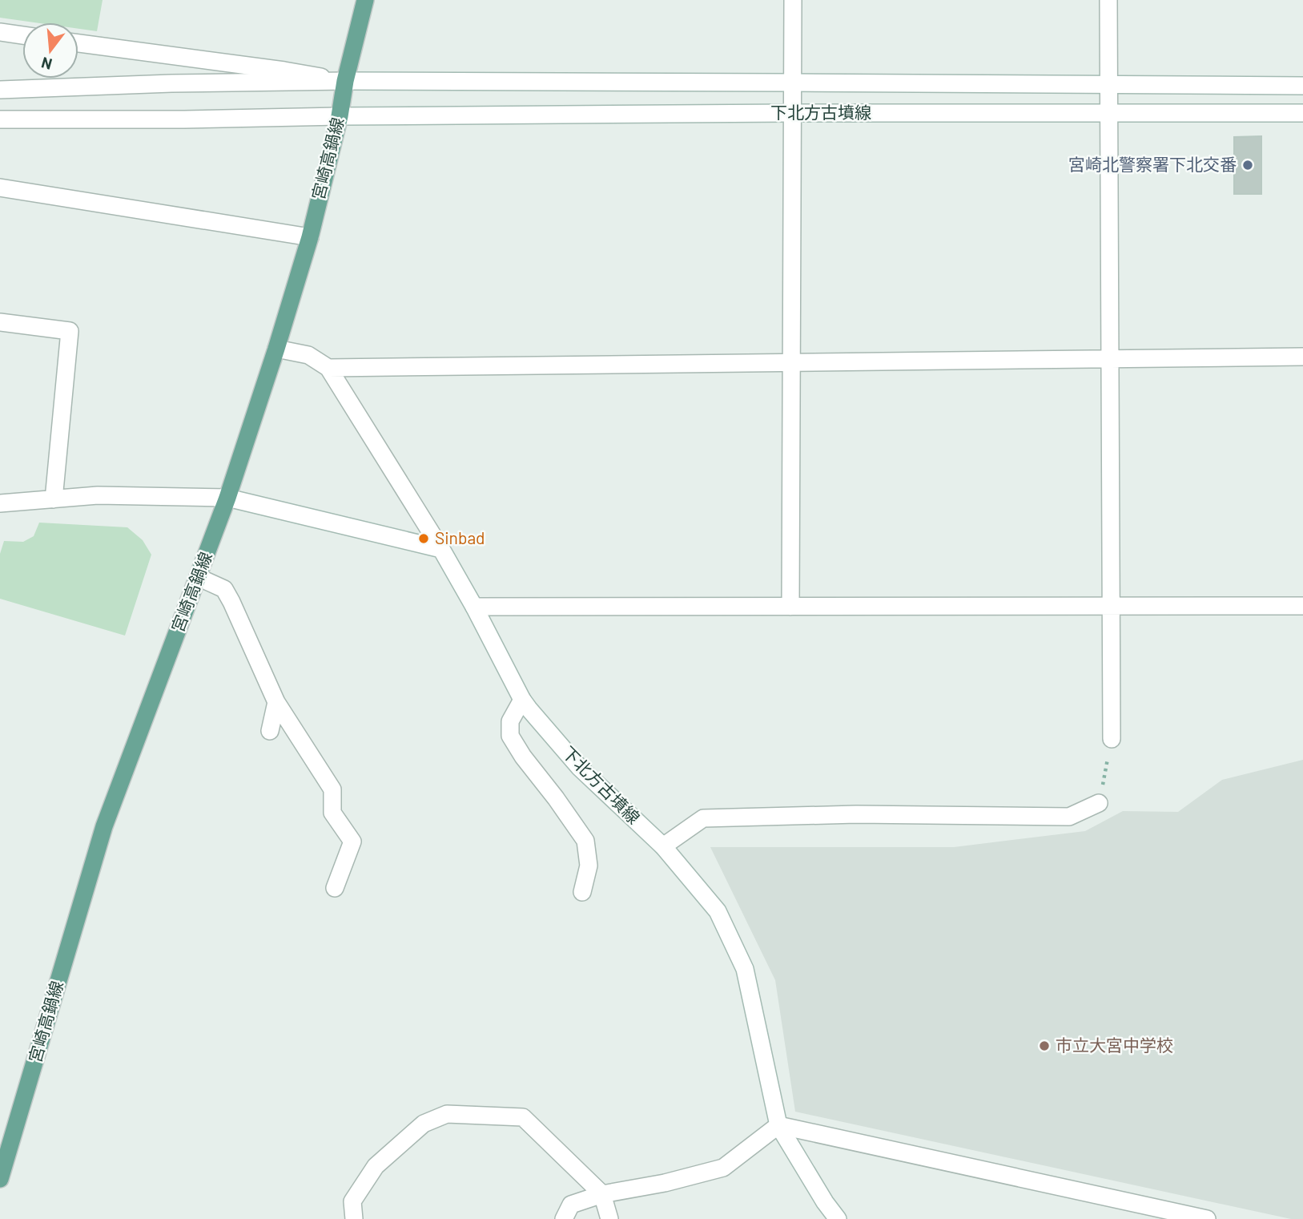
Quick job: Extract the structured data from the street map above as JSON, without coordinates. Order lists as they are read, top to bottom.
{
  "streets": {
    "main road": ["宮崎高鍋線"],
    "street": ["下北方古墳線"]
  },
  "crossings": [
    ["下北方古墳線", "宮崎高鍋線"]
  ],
  "places": ["宮崎北警察署下北交番", "Sinbad", "市立大宮中学校"],
  "north": "bottom"
}
